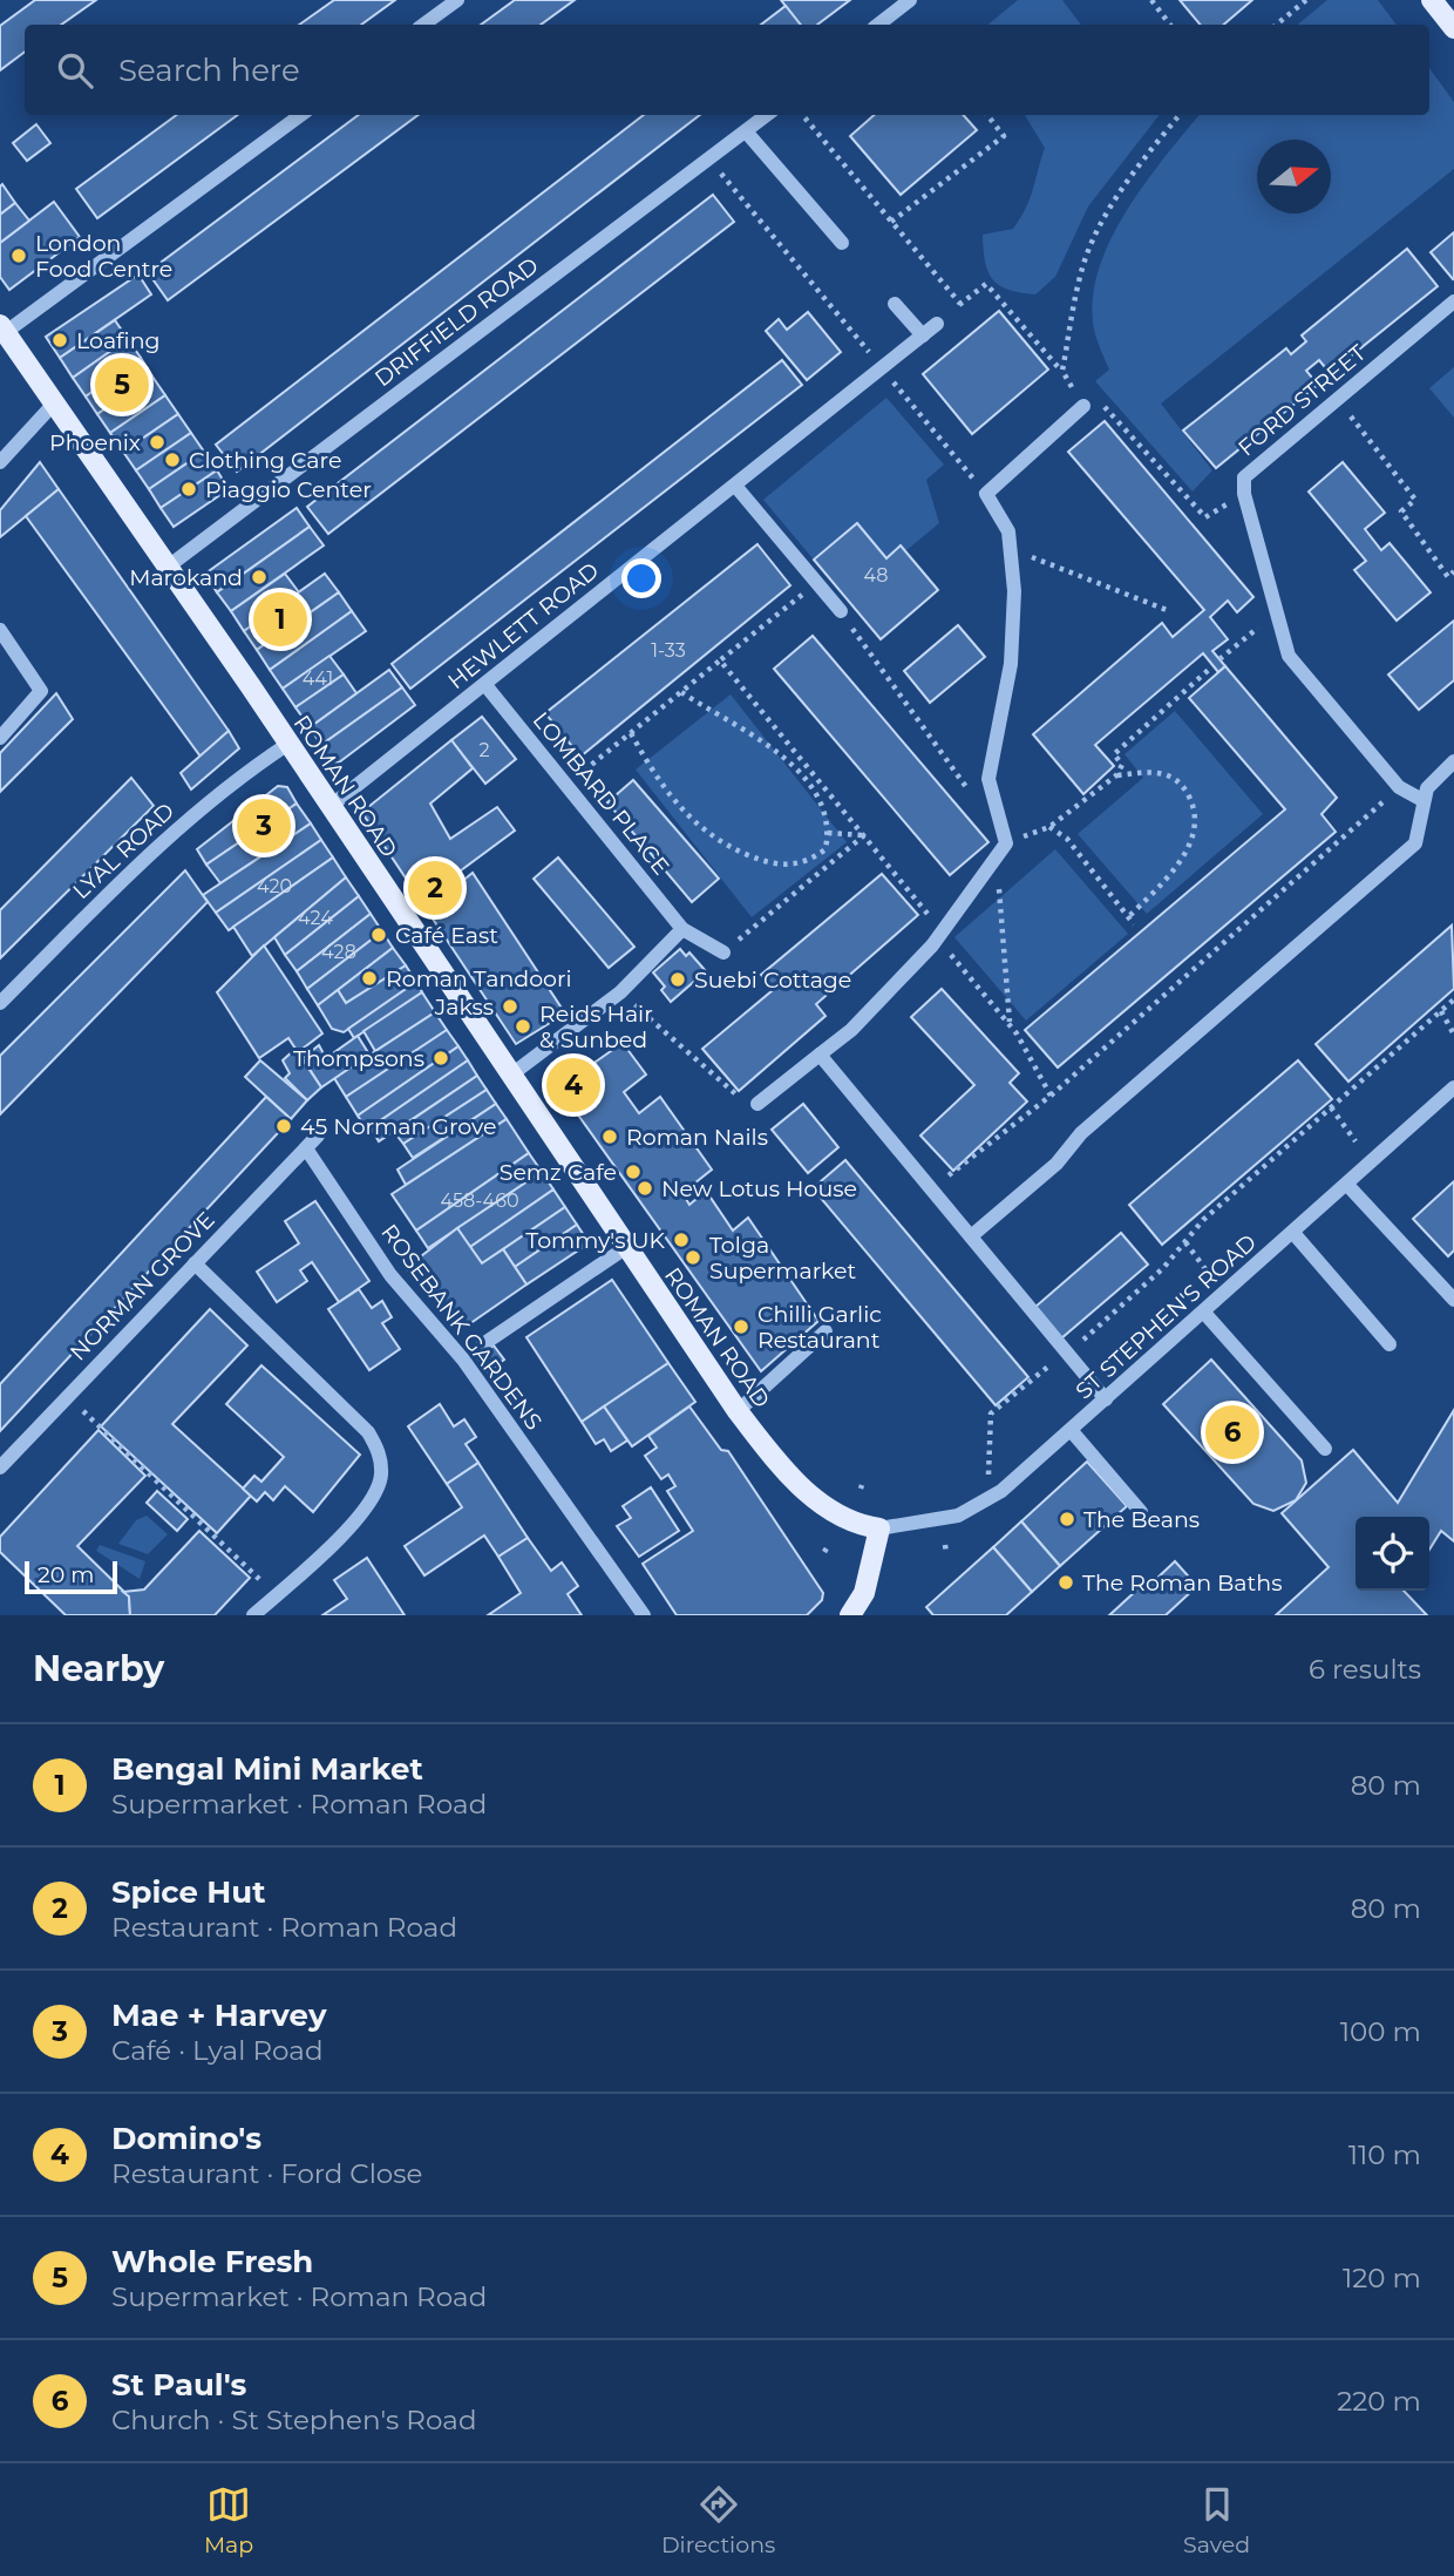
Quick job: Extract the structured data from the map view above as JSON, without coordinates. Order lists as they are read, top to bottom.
{
  "streets": {
    "main road": ["ROMAN ROAD"],
    "street": [
      "DRIFFIELD ROAD",
      "FORD STREET",
      "HEWLETT ROAD",
      "LOMBARD PLACE",
      "LYAL ROAD",
      "NORMAN GROVE",
      "ST STEPHEN'S ROAD",
      "ROSEBANK GARDENS"
    ]
  },
  "crossings": [
    ["DRIFFIELD ROAD", "ROMAN ROAD"],
    ["HEWLETT ROAD", "ROMAN ROAD"],
    ["HEWLETT ROAD", "LOMBARD PLACE"],
    ["ROMAN ROAD", "LYAL ROAD"],
    ["ROMAN ROAD", "ST STEPHEN'S ROAD"],
    ["NORMAN GROVE", "ROSEBANK GARDENS"]
  ],
  "places": [
    "London Food Centre",
    "Loafing",
    "Phoenix",
    "Clothing Care",
    "Piaggio Center",
    "Marokand",
    "Café East",
    "Roman Tandoori",
    "Suebi Cottage",
    "Jakss",
    "Reids Hair & Sunbed",
    "Thompsons",
    "45 Norman Grove",
    "Roman Nails",
    "Semz Cafe",
    "New Lotus House",
    "Tommy's UK",
    "Tolga Supermarket",
    "Chilli Garlic Restaurant",
    "The Beans",
    "The Roman Baths"
  ],
  "house_numbers": [
    "48",
    "1-33",
    "441",
    "2",
    "420",
    "424",
    "428",
    "458-460"
  ],
  "scale_bar": "20 m",
  "north": "right",
  "page": {
    "search": "Search here",
    "pins": [
      "5",
      "1",
      "3",
      "2",
      "4",
      "6"
    ],
    "scale": "20 m",
    "heading": ["Nearby", "6 results"],
    "list": [
      {
        "mark": "1",
        "name": "Bengal Mini Market",
        "note": "Supermarket · Roman Road",
        "value": "80 m"
      },
      {
        "mark": "2",
        "name": "Spice Hut",
        "note": "Restaurant · Roman Road",
        "value": "80 m"
      },
      {
        "mark": "3",
        "name": "Mae + Harvey",
        "note": "Café · Lyal Road",
        "value": "100 m"
      },
      {
        "mark": "4",
        "name": "Domino's",
        "note": "Restaurant · Ford Close",
        "value": "110 m"
      },
      {
        "mark": "5",
        "name": "Whole Fresh",
        "note": "Supermarket · Roman Road",
        "value": "120 m"
      },
      {
        "mark": "6",
        "name": "St Paul's",
        "note": "Church · St Stephen's Road",
        "value": "220 m"
      }
    ],
    "nav": ["Map", "Directions", "Saved"]
  }
}
